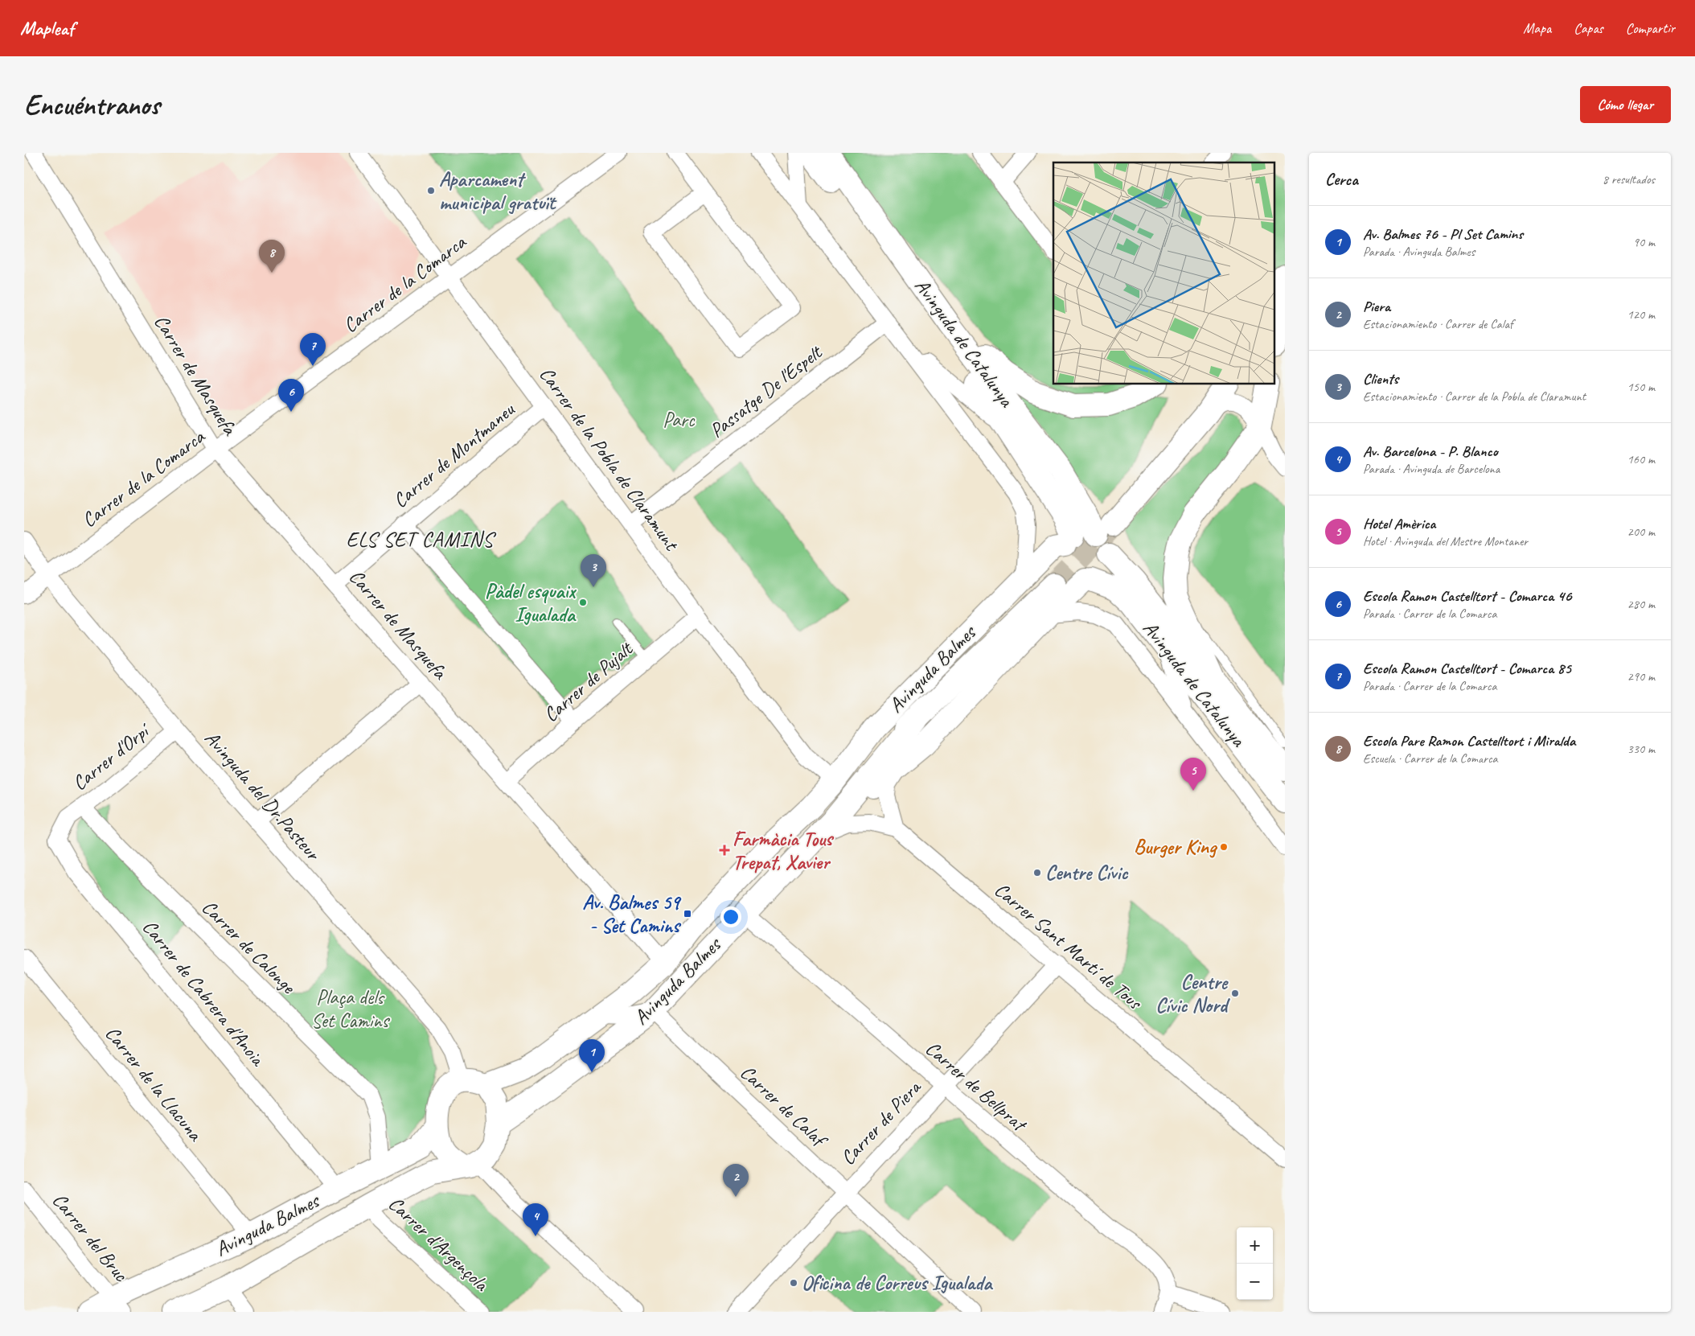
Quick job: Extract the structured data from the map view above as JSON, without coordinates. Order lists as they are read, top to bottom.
{
  "streets": {
    "street": [
      "Carrer de la Comarca",
      "Avinguda de Catalunya",
      "Carrer de Masquefa",
      "Passatge De l'Espelt",
      "Carrer de Montmaneu",
      "Carrer de la Pobla de Claramunt",
      "Avinguda Balmes",
      "Carrer de Pujalt",
      "Carrer d'Orpí",
      "Avinguda del Dr.Pasteur",
      "Carrer Sant Martí de Tous",
      "Carrer de Calonge",
      "Carrer de Cabrera d'Anoia",
      "Carrer de la Llacuna",
      "Carrer de Bellprat",
      "Carrer de Calaf",
      "Carrer de Piera",
      "Carrer del Bruc",
      "Carrer d'Argençola"
    ]
  },
  "crossings": [
    ["Carrer de la Comarca", "Carrer de Masquefa"],
    ["Carrer de la Comarca", "Carrer de la Pobla de Claramunt"],
    ["Carrer de la Comarca", "Avinguda del Dr.Pasteur"],
    ["Avinguda de Catalunya", "Avinguda Balmes"],
    ["Carrer de Masquefa", "Carrer de Montmaneu"],
    ["Carrer de Masquefa", "Avinguda Balmes"],
    ["Carrer de Masquefa", "Carrer de Pujalt"],
    ["Passatge De l'Espelt", "Carrer de la Pobla de Claramunt"],
    ["Carrer de Montmaneu", "Carrer de la Pobla de Claramunt"],
    ["Carrer de la Pobla de Claramunt", "Avinguda Balmes"],
    ["Carrer de la Pobla de Claramunt", "Carrer de Pujalt"],
    ["Avinguda Balmes", "Avinguda del Dr.Pasteur"],
    ["Avinguda Balmes", "Carrer de Calonge"],
    ["Avinguda Balmes", "Carrer de Cabrera d'Anoia"],
    ["Avinguda Balmes", "Carrer de la Llacuna"],
    ["Avinguda Balmes", "Carrer de Bellprat"],
    ["Avinguda Balmes", "Carrer de Calaf"],
    ["Avinguda Balmes", "Carrer del Bruc"],
    ["Avinguda Balmes", "Carrer d'Argençola"],
    ["Carrer d'Orpí", "Avinguda del Dr.Pasteur"],
    ["Carrer d'Orpí", "Carrer de Calonge"],
    ["Carrer d'Orpí", "Carrer de Cabrera d'Anoia"],
    ["Carrer Sant Martí de Tous", "Carrer de Piera"],
    ["Carrer de Bellprat", "Carrer de Piera"],
    ["Carrer de Calaf", "Carrer de Piera"]
  ],
  "districts": ["ELS SET CAMINS"],
  "parks": ["Parc", "Plaça dels Set Camins"],
  "places": {
    "other": [
      "Aparcament municipal gratuït",
      "Pàdel esquaix Igualada",
      "Burger King",
      "Centre Cívic",
      "Centre Cívic Nord",
      "Oficina de Correus Igualada"
    ],
    "health": ["Farmàcia Tous Trepat, Xavier"],
    "transit": ["Av. Balmes 59 - Set Camins"]
  },
  "page": {
    "header": "Mapleaf",
    "nav": ["Mapa", "Capas", "Compartir"],
    "buttons": "Cómo llegar",
    "title": "Encuéntranos",
    "heading": ["Cerca", "8 resultados"],
    "list": [
      {
        "mark": "1",
        "name": "Av. Balmes 76 - Pl Set Camins",
        "note": "Parada · Avinguda Balmes",
        "value": "90 m"
      },
      {
        "mark": "2",
        "name": "Piera",
        "note": "Estacionamiento · Carrer de Calaf",
        "value": "120 m"
      },
      {
        "mark": "3",
        "name": "Clients",
        "note": "Estacionamiento · Carrer de la Pobla de Claramunt",
        "value": "150 m"
      },
      {
        "mark": "4",
        "name": "Av. Barcelona - P. Blanco",
        "note": "Parada · Avinguda de Barcelona",
        "value": "160 m"
      },
      {
        "mark": "5",
        "name": "Hotel Amèrica",
        "note": "Hotel · Avinguda del Mestre Montaner",
        "value": "200 m"
      },
      {
        "mark": "6",
        "name": "Escola Ramon Castelltort - Comarca 46",
        "note": "Parada · Carrer de la Comarca",
        "value": "280 m"
      },
      {
        "mark": "7",
        "name": "Escola Ramon Castelltort - Comarca 85",
        "note": "Parada · Carrer de la Comarca",
        "value": "290 m"
      },
      {
        "mark": "8",
        "name": "Escola Pare Ramon Castelltort i Miralda",
        "note": "Escuela · Carrer de la Comarca",
        "value": "330 m"
      }
    ],
    "pins": [
      "8",
      "7",
      "6",
      "3",
      "5",
      "1",
      "2",
      "4"
    ],
    "map_buttons": ["+", "−"]
  }
}
